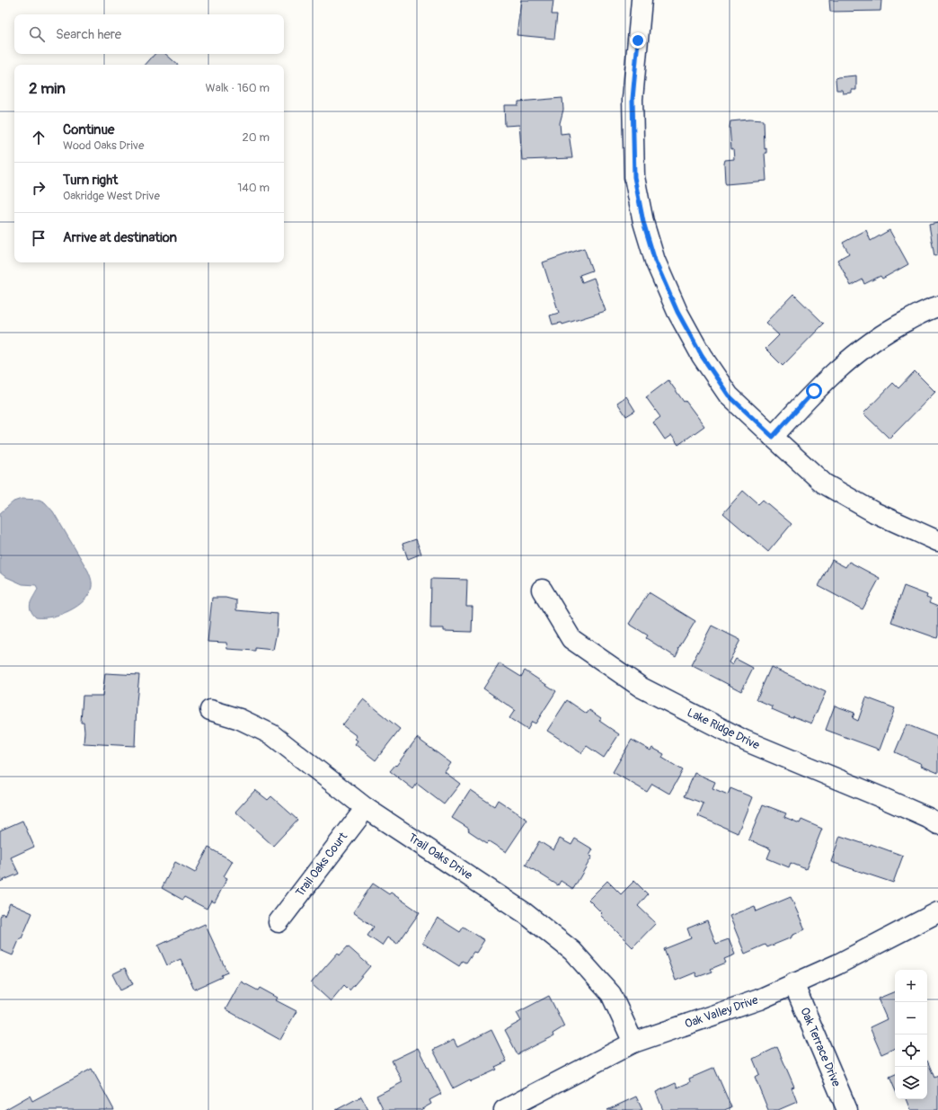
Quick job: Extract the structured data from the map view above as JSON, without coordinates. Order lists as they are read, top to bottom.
{
  "streets": {
    "street": [
      "Lake Ridge Drive",
      "Trail Oaks Drive",
      "Trail Oaks Court",
      "Oak Valley Drive",
      "Oak Terrace Drive"
    ]
  },
  "crossings": [
    ["Trail Oaks Drive", "Trail Oaks Court"],
    ["Trail Oaks Drive", "Oak Valley Drive"],
    ["Oak Valley Drive", "Oak Terrace Drive"]
  ],
  "page": {
    "search": "Search here",
    "heading": ["2 min", "Walk · 160 m"],
    "list": [
      ["Continue", "Wood Oaks Drive", "20 m"],
      ["Turn right", "Oakridge West Drive", "140 m"],
      "Arrive at destination"
    ],
    "map_buttons": ["+", "−"]
  }
}
